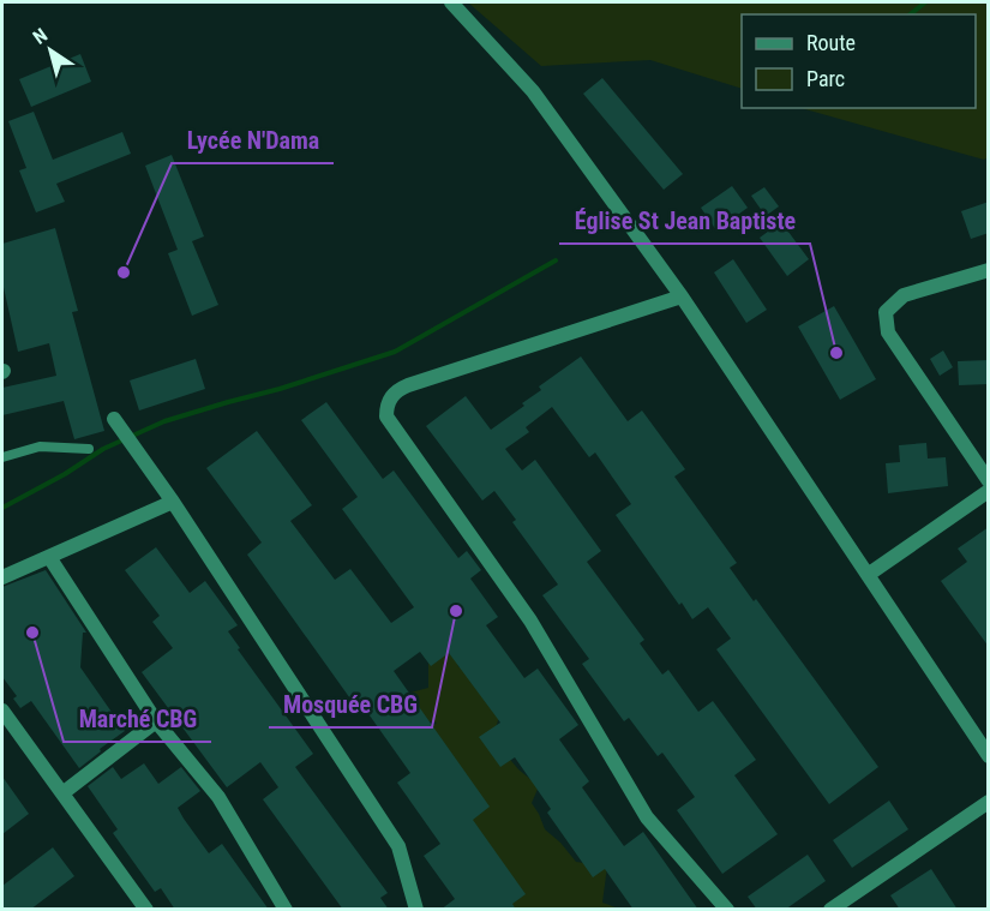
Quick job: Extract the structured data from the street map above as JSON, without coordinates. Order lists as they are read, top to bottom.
{
  "places": [
    "Lycée N'Dama",
    "Église St Jean Baptiste",
    "Mosquée CBG",
    "Marché CBG"
  ],
  "legend": ["Route", "Parc"],
  "north": "top left"
}
